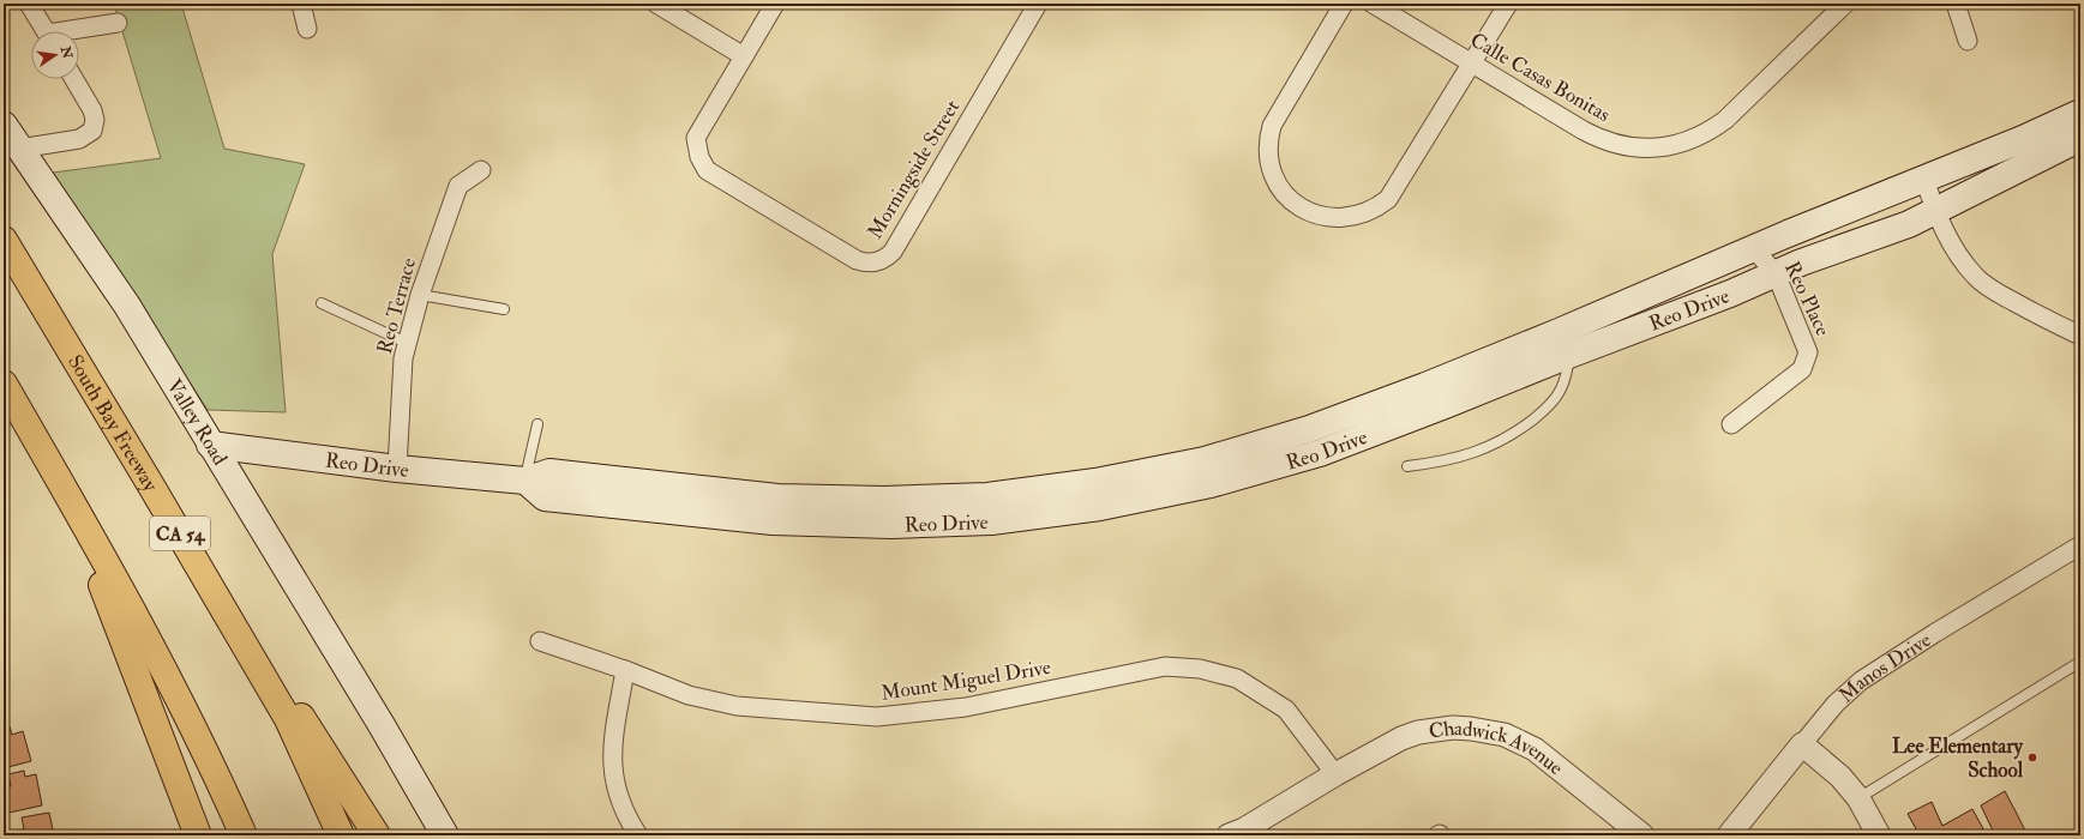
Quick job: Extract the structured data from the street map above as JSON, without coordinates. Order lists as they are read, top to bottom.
{
  "streets": {
    "highway": ["South Bay Freeway", "CA 54"],
    "main road": ["Reo Drive", "Valley Road"],
    "street": [
      "Calle Casas Bonitas",
      "Morningside Street",
      "Reo Place",
      "Reo Terrace",
      "Manos Drive",
      "Mount Miguel Drive",
      "Chadwick Avenue"
    ]
  },
  "crossings": [
    ["Reo Place", "Reo Drive"],
    ["Reo Terrace", "Reo Drive"],
    ["Reo Drive", "Valley Road"],
    ["Mount Miguel Drive", "Chadwick Avenue"]
  ],
  "places": ["Lee Elementary School"],
  "north": "right"
}
